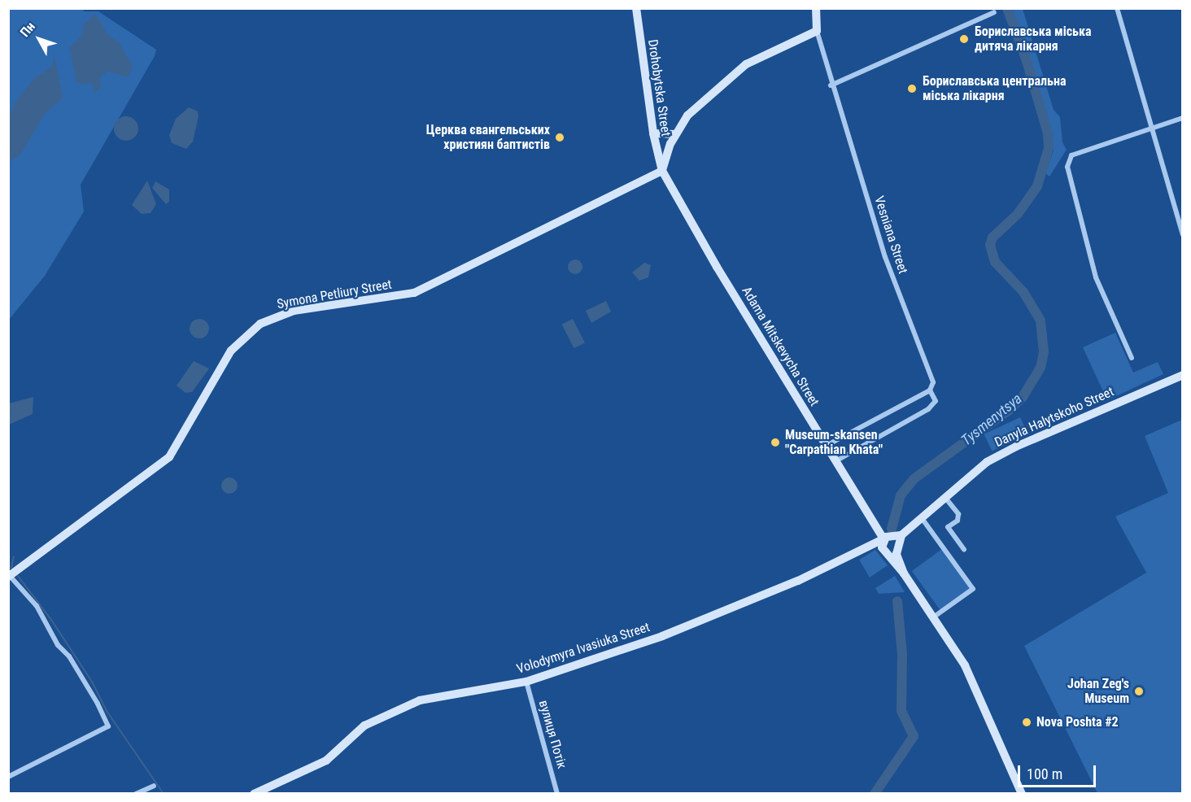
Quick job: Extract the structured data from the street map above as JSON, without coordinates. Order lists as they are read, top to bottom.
{
  "streets": {
    "main road": [
      "Drohobytska Street",
      "Symona Petliury Street",
      "Adama Mitskevycha Street",
      "Danyla Halytskoho Street",
      "Volodymyra Ivasiuka Street"
    ],
    "street": ["Vesniana Street", "вулиця Потік"]
  },
  "crossings": [
    ["Drohobytska Street", "Symona Petliury Street"],
    ["Drohobytska Street", "Adama Mitskevycha Street"],
    ["Vesniana Street", "Adama Mitskevycha Street"],
    ["Symona Petliury Street", "Adama Mitskevycha Street"],
    ["Adama Mitskevycha Street", "Volodymyra Ivasiuka Street"],
    ["Volodymyra Ivasiuka Street", "вулиця Потік"]
  ],
  "water": ["Tysmenytsya"],
  "places": [
    "Бориславська міська дитяча лікарня",
    "Бориславська центральна міська лікарня",
    "Церква євангельських християн баптистів",
    "Museum-skansen \"Carpathian Khata\"",
    "Johan Zeg's Museum",
    "Nova Poshta #2"
  ],
  "scale_bar": "100 m",
  "north": "top left"
}
